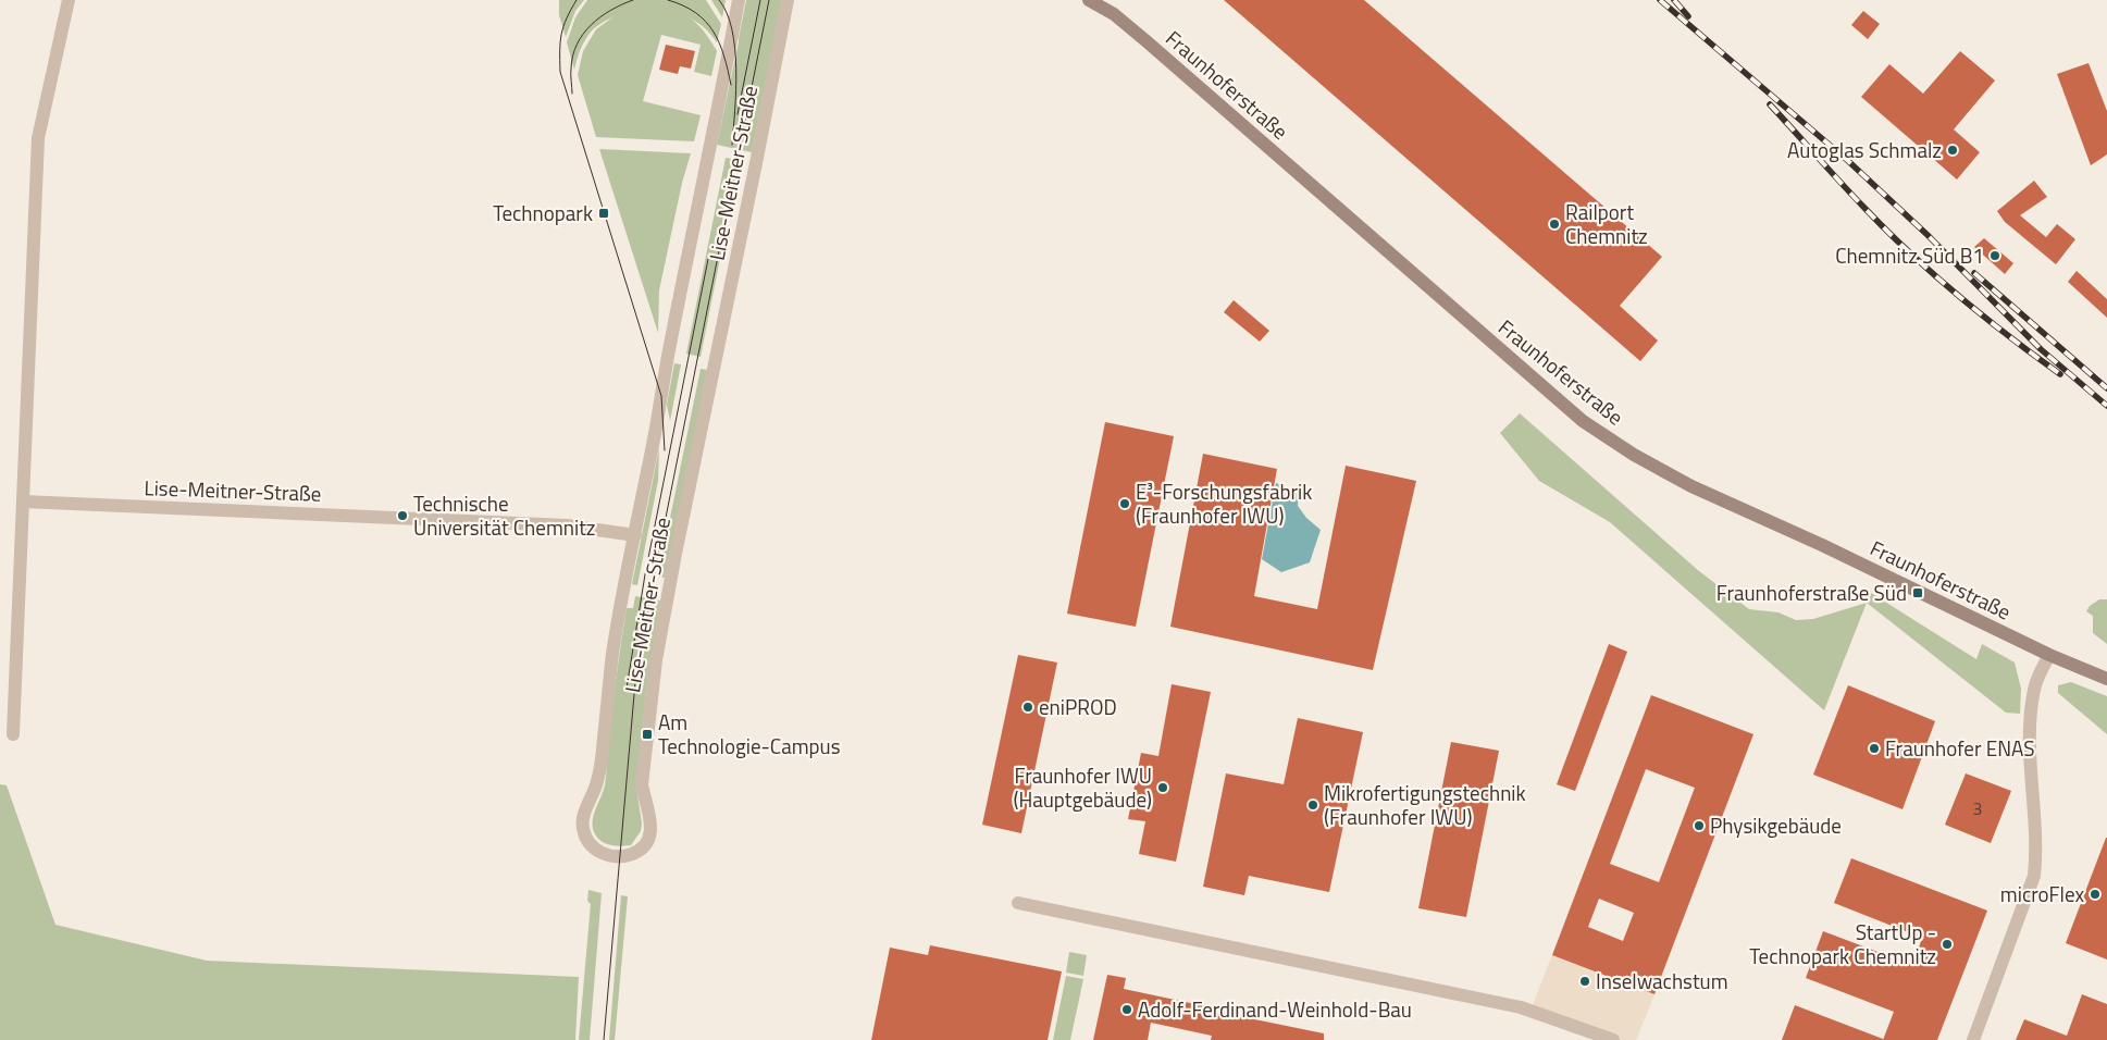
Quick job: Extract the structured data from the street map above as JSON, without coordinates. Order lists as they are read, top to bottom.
{
  "streets": {
    "main road": ["Fraunhoferstraße"],
    "street": ["Lise-Meitner-Straße"]
  },
  "places": {
    "other": [
      "Autoglas Schmalz",
      "Railport Chemnitz",
      "Chemnitz Süd B1",
      "E³-Forschungsfabrik (Fraunhofer IWU)",
      "Technische Universität Chemnitz",
      "eniPROD",
      "Fraunhofer ENAS",
      "Fraunhofer IWU (Hauptgebäude)",
      "Mikrofertigungstechnik (Fraunhofer IWU)",
      "Physikgebäude",
      "microFlex",
      "StartUp - Technopark Chemnitz",
      "Inselwachstum",
      "Adolf-Ferdinand-Weinhold-Bau"
    ],
    "transit": ["Technopark", "Fraunhoferstraße Süd", "Am Technologie-Campus"]
  },
  "house_numbers": ["3"]
}
